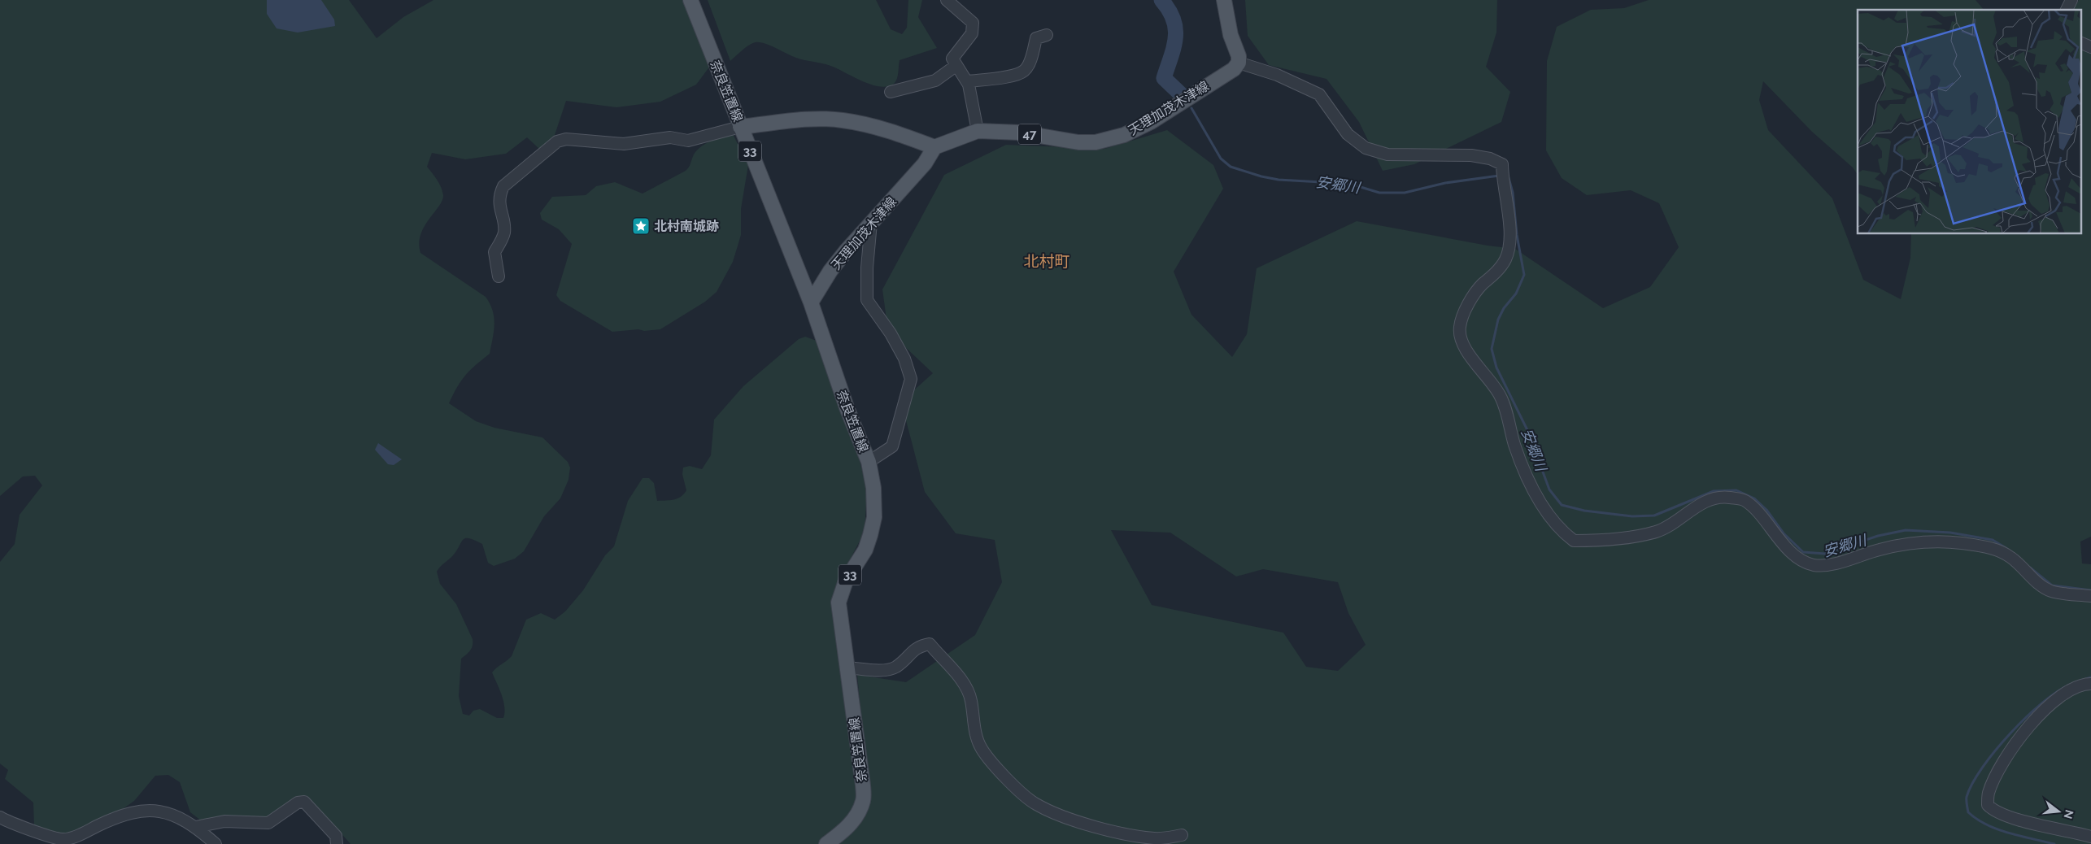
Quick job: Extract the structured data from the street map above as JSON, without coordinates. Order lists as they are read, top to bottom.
{
  "streets": {
    "main road": [
      "奈良笠置線",
      "天理加茂木津線",
      "47",
      "33"
    ]
  },
  "crossings": [
    ["奈良笠置線", "天理加茂木津線"]
  ],
  "districts": ["北村町"],
  "water": ["安郷川"],
  "places": {
    "place": ["北村南城跡"]
  },
  "north": "right"
}
